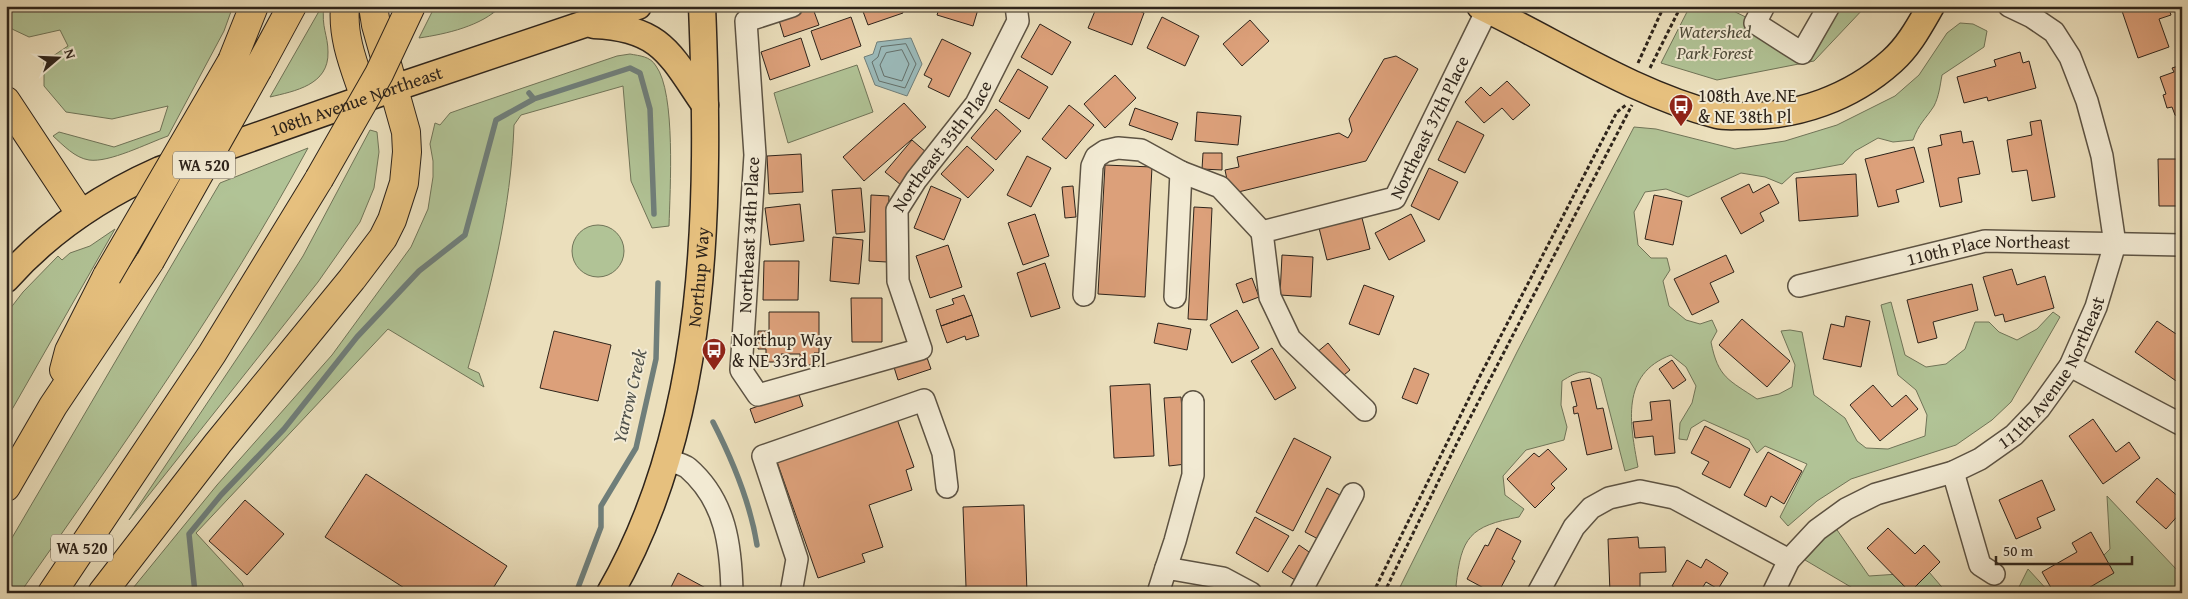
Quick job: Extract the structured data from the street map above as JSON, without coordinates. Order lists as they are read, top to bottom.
{
  "streets": {
    "highway": ["WA 520"],
    "main road": ["108th Avenue Northeast", "Northup Way"],
    "street": [
      "Northeast 37th Place",
      "Northeast 35th Place",
      "Northeast 34th Place",
      "110th Place Northeast",
      "111th Avenue Northeast"
    ]
  },
  "crossings": [
    ["Northeast 35th Place", "Northeast 34th Place"],
    ["110th Place Northeast", "111th Avenue Northeast"]
  ],
  "water": ["Yarrow Creek"],
  "parks": ["Watershed Park Forest"],
  "places": {
    "bus stop": ["108th Ave NE & NE 38th Pl", "Northup Way & NE 33rd Pl"]
  },
  "scale_bar": "50 m",
  "north": "right"
}
